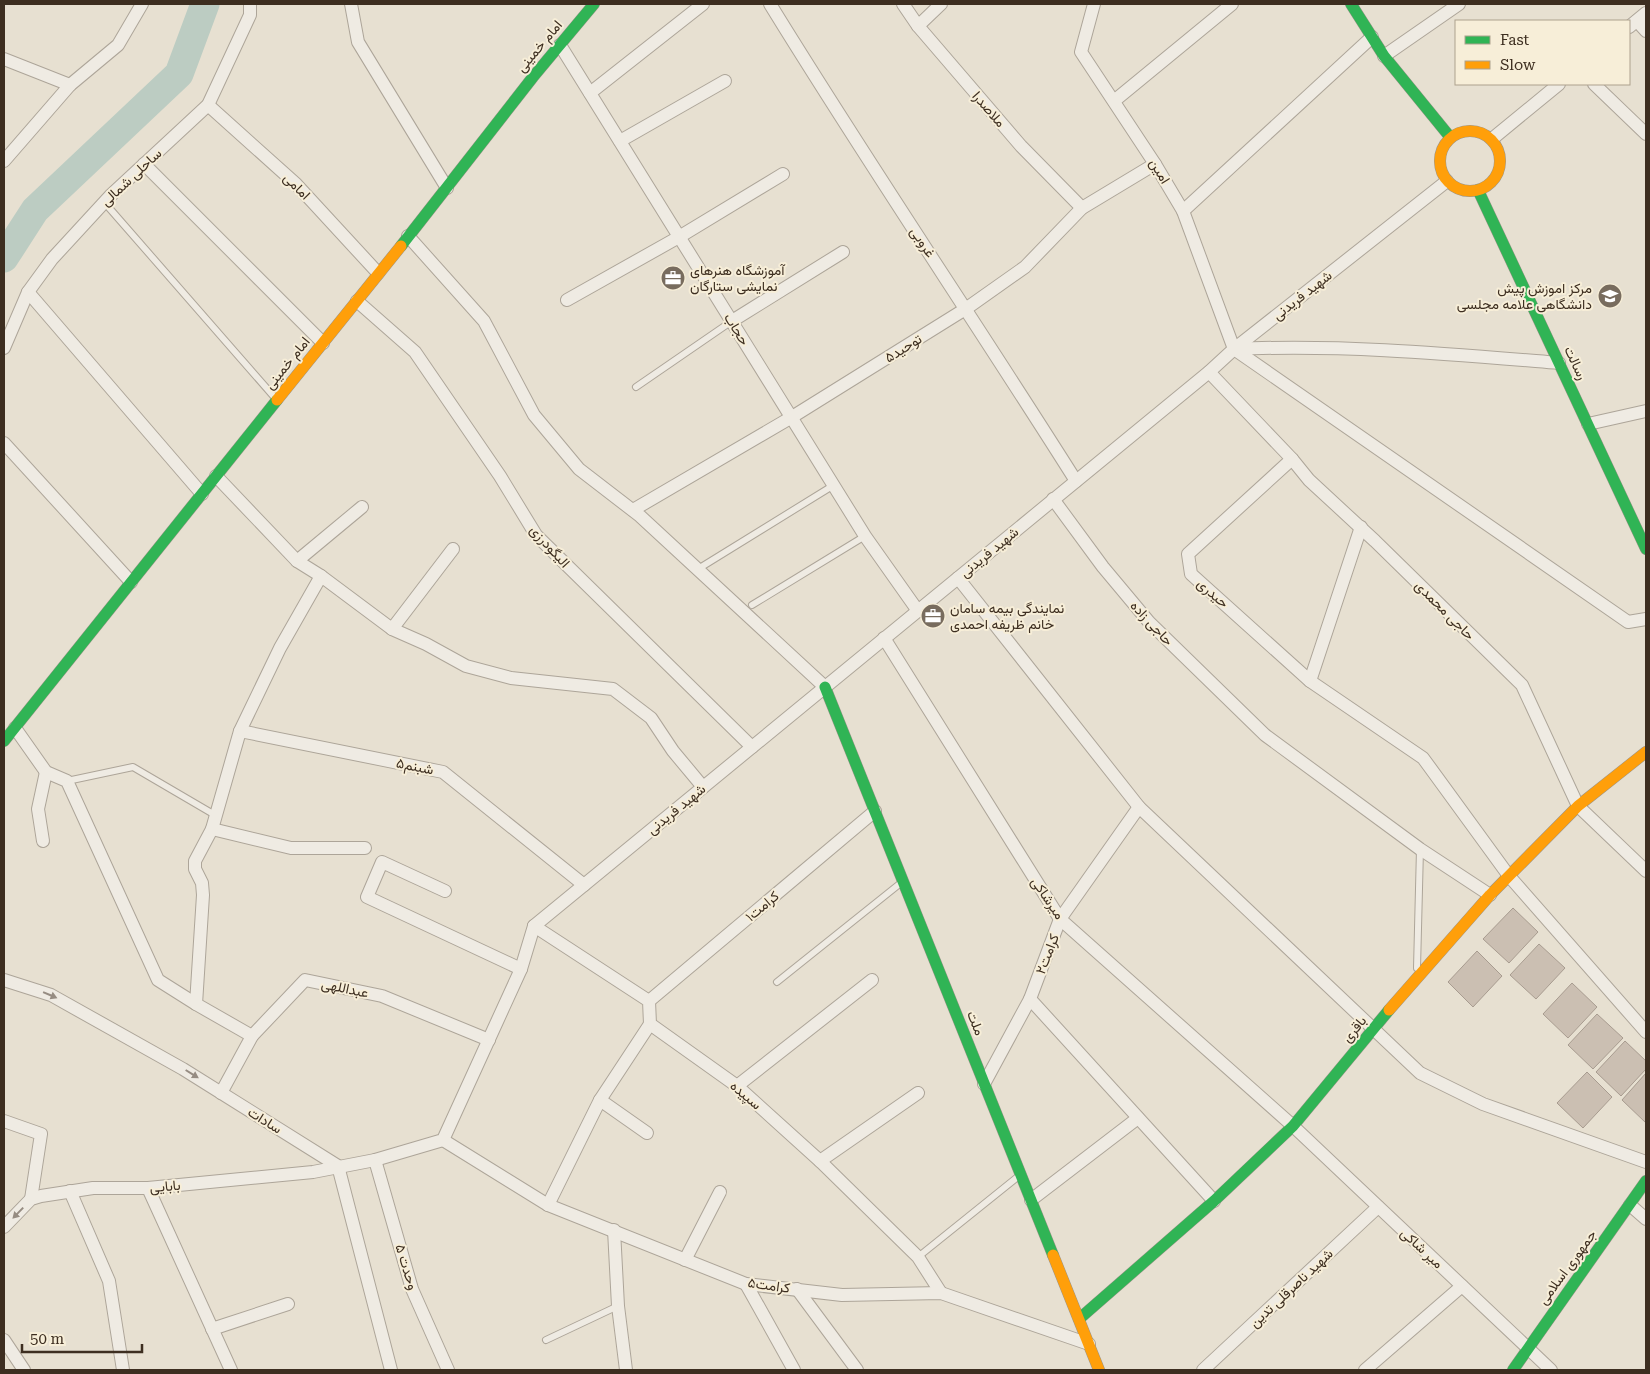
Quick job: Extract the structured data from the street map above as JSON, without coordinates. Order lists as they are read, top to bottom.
{
  "streets": {
    "street": [
      "امام خمینی",
      "ملاصدرا",
      "امین",
      "ساحلی شمالی",
      "امامی",
      "غروبی",
      "شهید فریدنی",
      "حجاب",
      "توحید۵",
      "رسالت",
      "الیگودرزی",
      "حیدری",
      "حاجی محمدی",
      "حاجی زاده",
      "شبنم۵",
      "میرشاکی",
      "کرامت۱",
      "کرامت۲",
      "عبداللهی",
      "ملت",
      "باقری",
      "سپیده",
      "سادات",
      "بابایی",
      "میر شاکی",
      "وحدت ۵",
      "جمهوری اسلامی",
      "کرامت۵",
      "شهید ناصرقلی تدین"
    ]
  },
  "crossings": [
    ["امام خمینی", "امامی"],
    ["امام خمینی", "حجاب"],
    ["امام خمینی", "الیگودرزی"],
    ["ملاصدرا", "توحید۵"],
    ["امین", "شهید فریدنی"],
    ["امین", "توحید۵"],
    ["ساحلی شمالی", "امامی"],
    ["غروبی", "شهید فریدنی"],
    ["غروبی", "توحید۵"],
    ["شهید فریدنی", "حجاب"],
    ["شهید فریدنی", "رسالت"],
    ["شهید فریدنی", "الیگودرزی"],
    ["شهید فریدنی", "حاجی محمدی"],
    ["شهید فریدنی", "حاجی زاده"],
    ["شهید فریدنی", "شبنم۵"],
    ["شهید فریدنی", "میرشاکی"],
    ["شهید فریدنی", "ملت"],
    ["حجاب", "توحید۵"],
    ["حیدری", "حاجی محمدی"],
    ["حاجی محمدی", "باقری"],
    ["حاجی زاده", "باقری"],
    ["میرشاکی", "کرامت۲"],
    ["میرشاکی", "باقری"],
    ["میرشاکی", "میر شاکی"],
    ["کرامت۱", "ملت"],
    ["کرامت۲", "ملت"],
    ["عبداللهی", "سادات"],
    ["ملت", "باقری"],
    ["ملت", "کرامت۵"],
    ["باقری", "میر شاکی"],
    ["سپیده", "کرامت۵"],
    ["سادات", "بابایی"],
    ["بابایی", "وحدت ۵"],
    ["بابایی", "کرامت۵"],
    ["میر شاکی", "جمهوری اسلامی"],
    ["میر شاکی", "شهید ناصرقلی تدین"]
  ],
  "one_way": ["سادات"],
  "places": {
    "office": ["آموزشگاه هنرهای نمایشی ستارگان", "نمایندگی بیمه سامان خانم ظریفه احمدی"],
    "school or university": ["مرکز اموزش پیش دانشگاهی علامه مجلسی"]
  },
  "legend": ["Fast", "Slow"],
  "scale_bar": "50 m"
}
